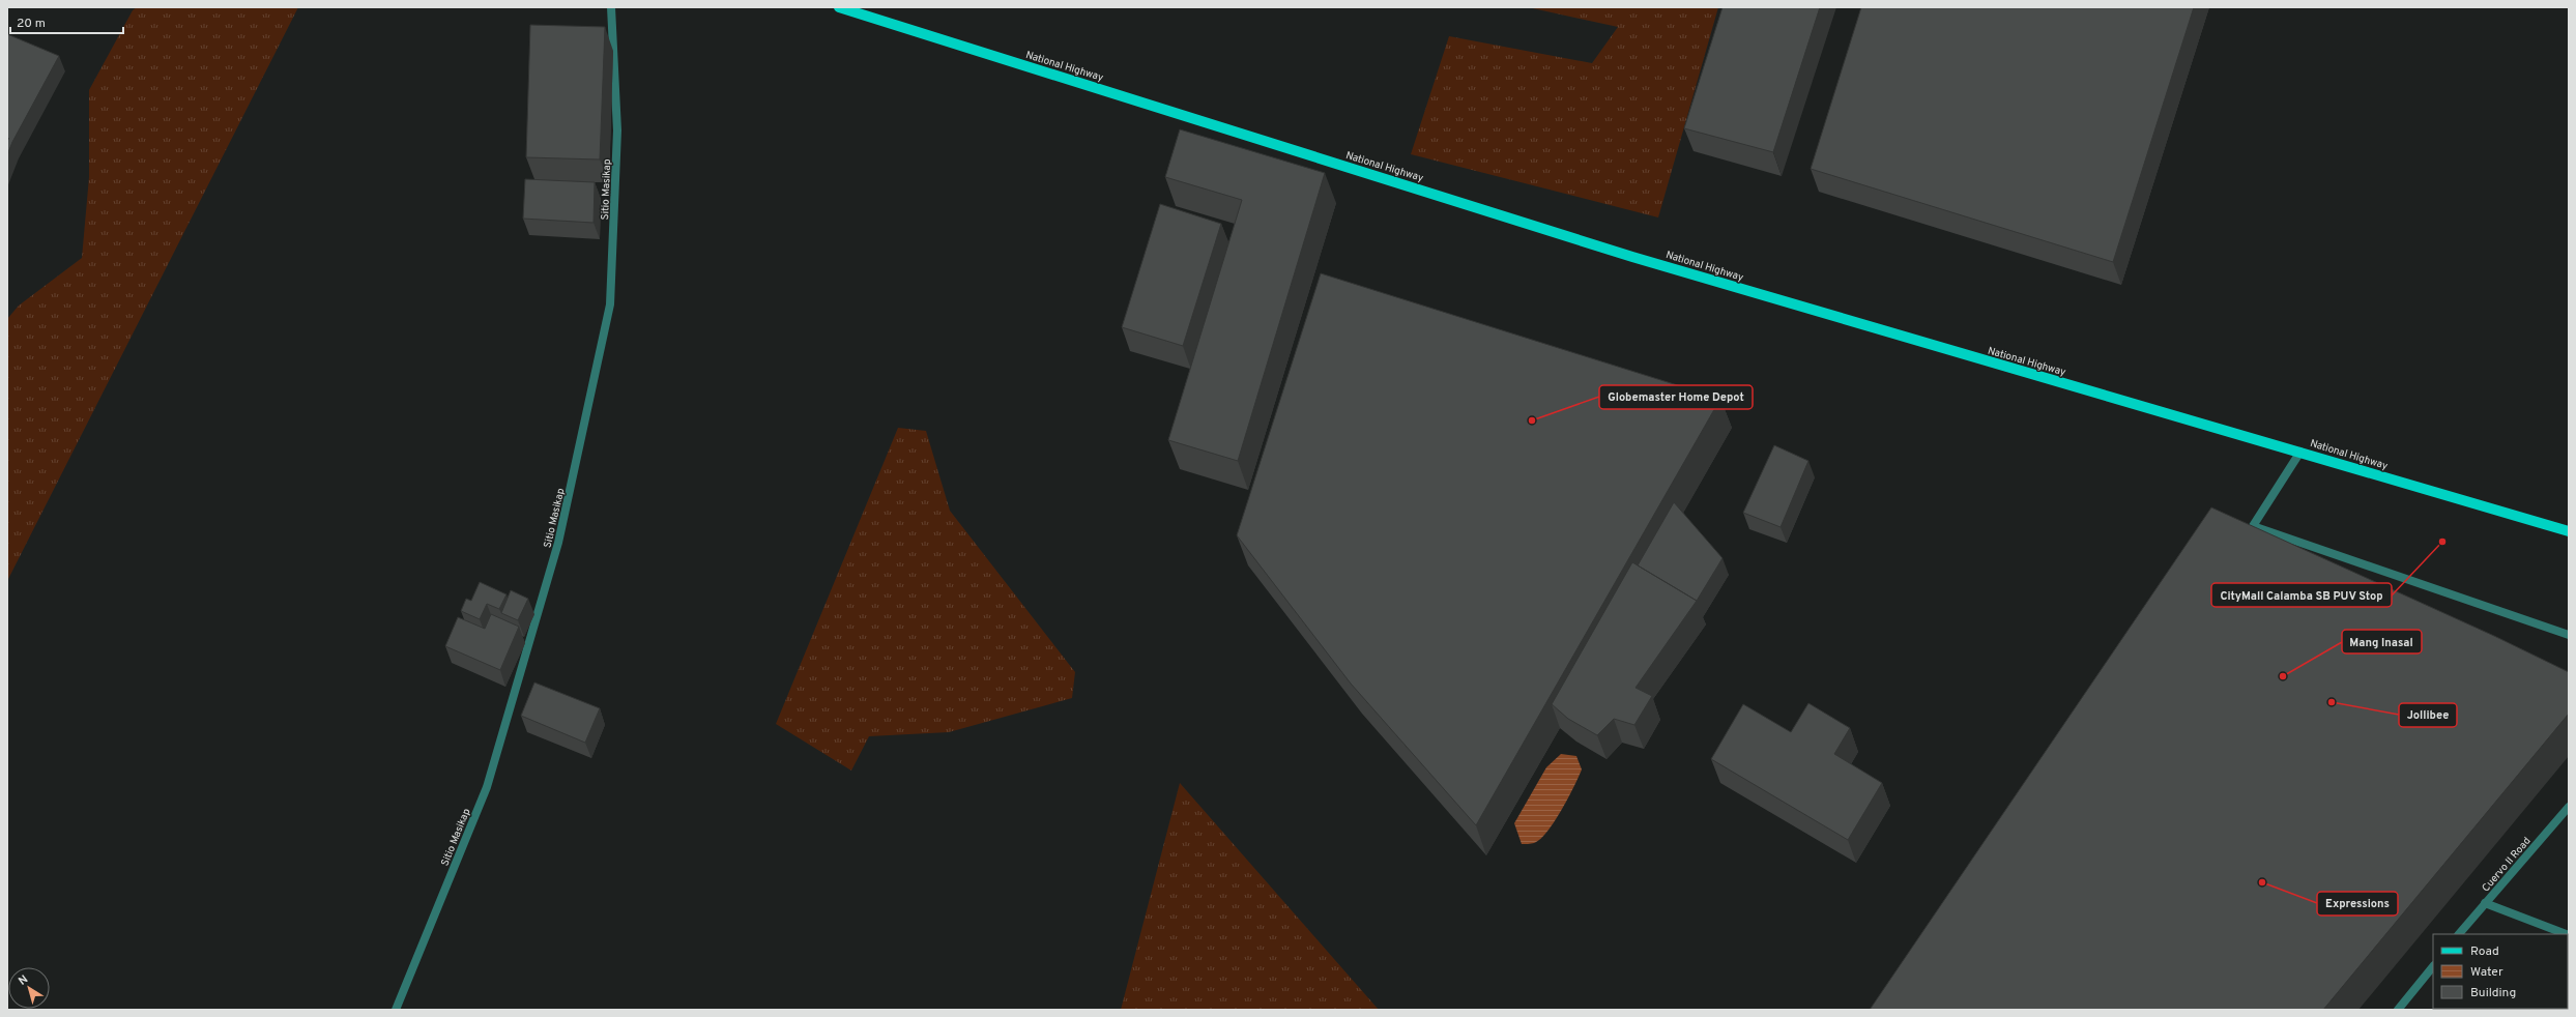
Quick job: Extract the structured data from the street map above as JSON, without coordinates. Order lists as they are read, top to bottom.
{
  "streets": {
    "main road": ["National Highway"],
    "street": ["Sitio Masikap", "Cuervo II Road"]
  },
  "places": [
    "Globemaster Home Depot",
    "CityMall Calamba SB PUV Stop",
    "Mang Inasal",
    "Jollibee",
    "Expressions"
  ],
  "legend": ["Road", "Water", "Building"],
  "scale_bar": "20 m",
  "north": "top left"
}
